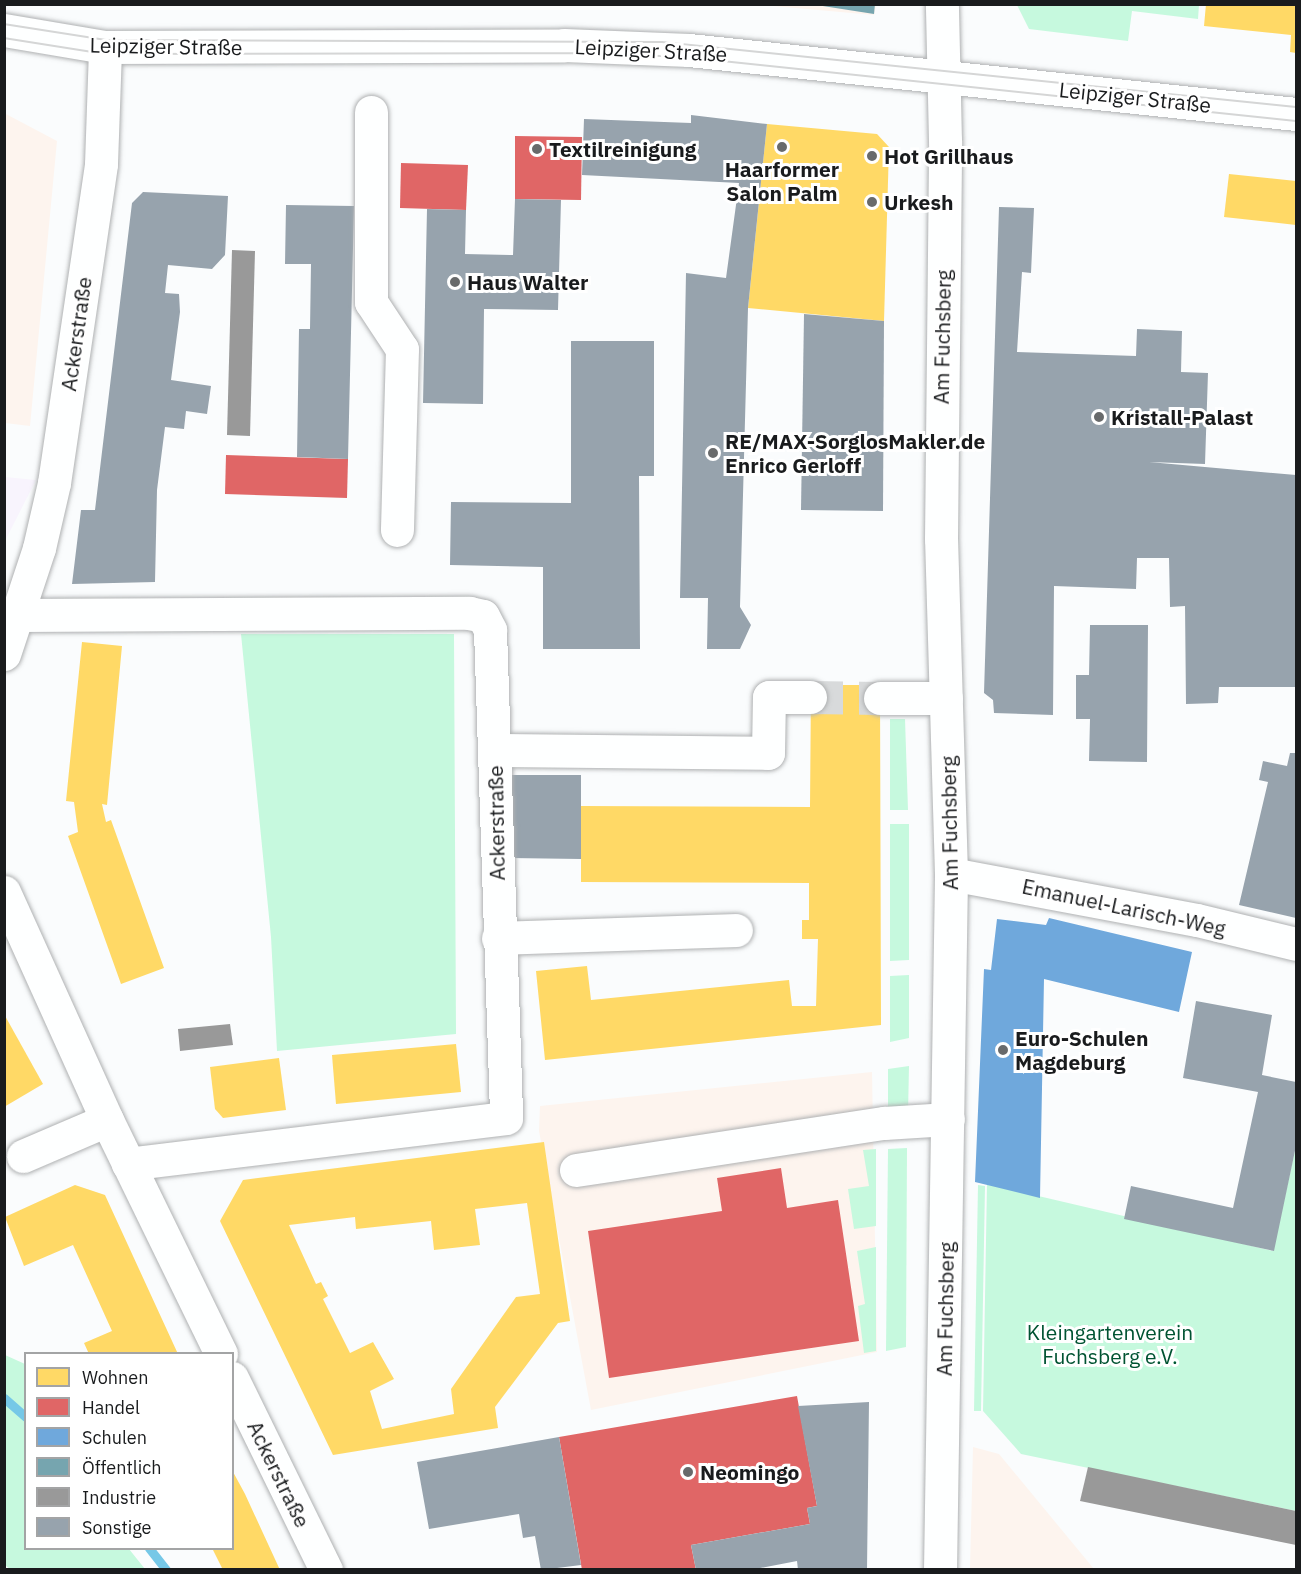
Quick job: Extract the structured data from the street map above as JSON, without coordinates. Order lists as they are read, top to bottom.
{
  "streets": {
    "street": [
      "Leipziger Straße",
      "Ackerstraße",
      "Am Fuchsberg",
      "Emanuel-Larisch-Weg"
    ]
  },
  "crossings": [
    ["Leipziger Straße", "Ackerstraße"],
    ["Leipziger Straße", "Am Fuchsberg"],
    ["Am Fuchsberg", "Emanuel-Larisch-Weg"]
  ],
  "parks": ["Kleingartenverein Fuchsberg e.V."],
  "places": [
    "Haarformer Salon Palm",
    "Textilreinigung",
    "Hot Grillhaus",
    "Urkesh",
    "Haus Walter",
    "Kristall-Palast",
    "RE/MAX-SorglosMakler.de Enrico Gerloff",
    "Euro-Schulen Magdeburg",
    "Neomingo"
  ],
  "legend": [
    "Wohnen",
    "Handel",
    "Schulen",
    "Öffentlich",
    "Industrie",
    "Sonstige"
  ]
}
